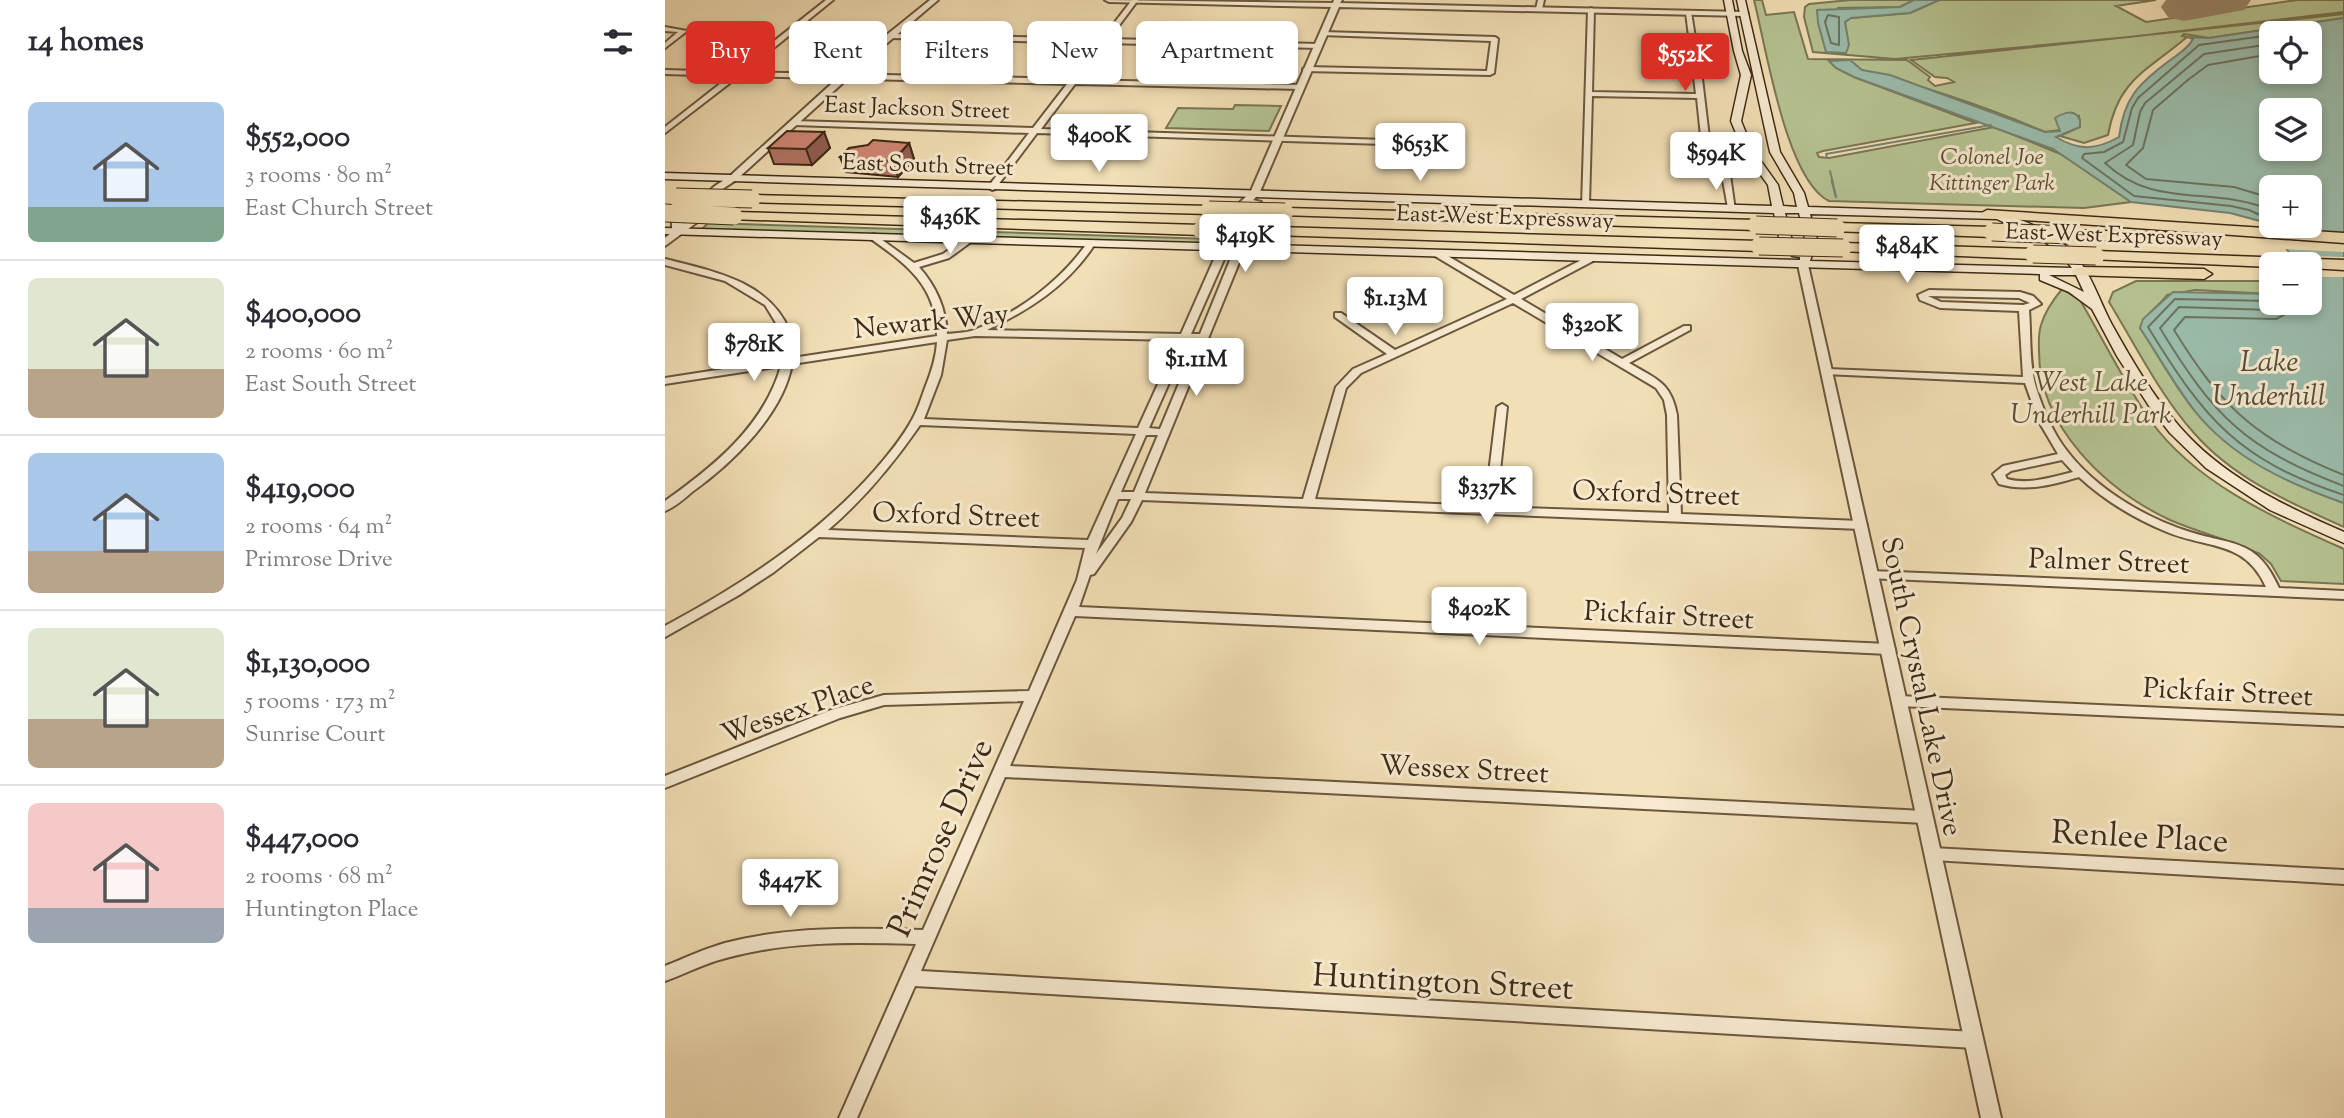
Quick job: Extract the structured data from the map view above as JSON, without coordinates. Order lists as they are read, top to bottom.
{
  "streets": {
    "highway": ["East-West Expressway"],
    "main road": ["East South Street", "South Crystal Lake Drive"],
    "street": [
      "East Jackson Street",
      "Newark Way",
      "Oxford Street",
      "Palmer Street",
      "Pickfair Street",
      "Wessex Place",
      "Wessex Street",
      "Renlee Place",
      "Primrose Drive",
      "Huntington Street"
    ]
  },
  "crossings": [
    ["East Jackson Street", "Primrose Drive"],
    ["East South Street", "South Crystal Lake Drive"],
    ["East South Street", "Primrose Drive"],
    ["Newark Way", "Primrose Drive"],
    ["Oxford Street", "South Crystal Lake Drive"],
    ["Oxford Street", "Primrose Drive"],
    ["Palmer Street", "South Crystal Lake Drive"],
    ["Pickfair Street", "South Crystal Lake Drive"],
    ["Pickfair Street", "Primrose Drive"],
    ["South Crystal Lake Drive", "Wessex Street"],
    ["South Crystal Lake Drive", "Renlee Place"],
    ["South Crystal Lake Drive", "Huntington Street"],
    ["Wessex Place", "Primrose Drive"],
    ["Wessex Street", "Primrose Drive"],
    ["Primrose Drive", "Huntington Street"]
  ],
  "water": ["Lake Underhill"],
  "parks": ["Colonel Joe Kittinger Park", "West Lake Underhill Park"],
  "page": {
    "heading": "14 homes",
    "map_buttons": ["+", "−"],
    "chip": [
      "Buy",
      "Rent",
      "Filters",
      "New",
      "Apartment"
    ],
    "price": [
      "$552K",
      "$400K",
      "$653K",
      "$594K",
      "$436K",
      "$419K",
      "$484K",
      "$1.13M",
      "$320K",
      "$781K",
      "$1.11M",
      "$337K",
      "$402K",
      "$447K"
    ],
    "list": [
      {
        "name": "$552,000",
        "note": "3 rooms · 80 m² · East Church Street"
      },
      {
        "name": "$400,000",
        "note": "2 rooms · 60 m² · East South Street"
      },
      {
        "name": "$419,000",
        "note": "2 rooms · 64 m² · Primrose Drive"
      },
      {
        "name": "$1,130,000",
        "note": "5 rooms · 173 m² · Sunrise Court"
      },
      {
        "name": "$447,000",
        "note": "2 rooms · 68 m² · Huntington Place"
      }
    ]
  }
}
